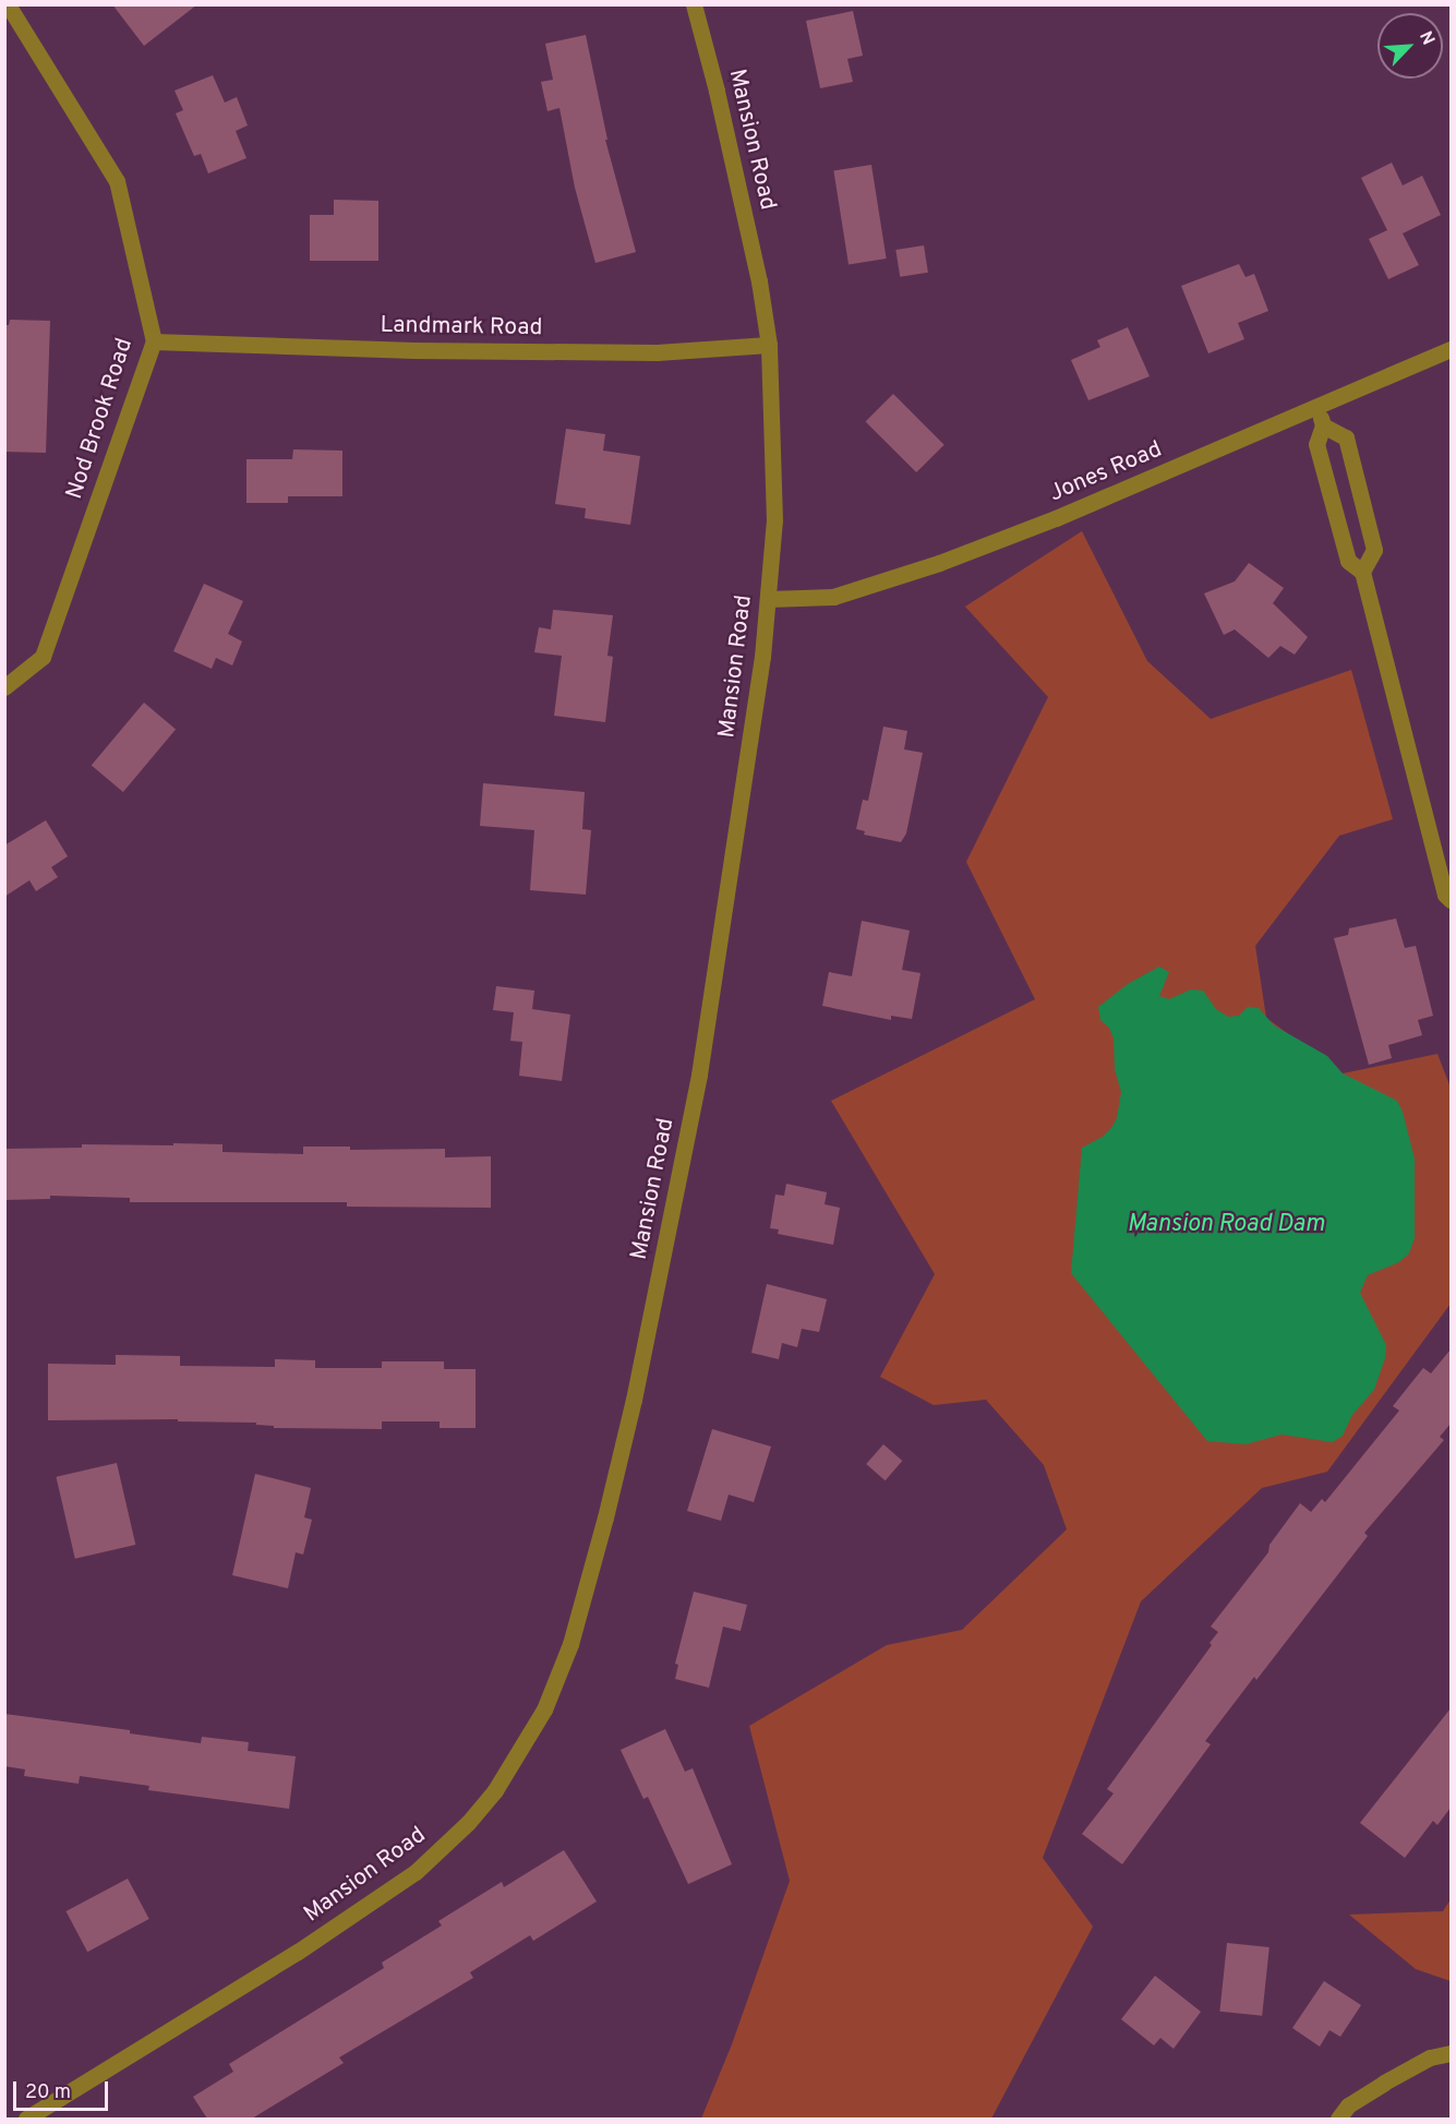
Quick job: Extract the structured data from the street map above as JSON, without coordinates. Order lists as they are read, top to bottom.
{
  "streets": {
    "street": [
      "Mansion Road",
      "Landmark Road",
      "Nod Brook Road",
      "Jones Road"
    ]
  },
  "crossings": [
    ["Mansion Road", "Landmark Road"],
    ["Mansion Road", "Jones Road"],
    ["Landmark Road", "Nod Brook Road"]
  ],
  "water": ["Mansion Road Dam"],
  "scale_bar": "20 m",
  "north": "top right"
}
